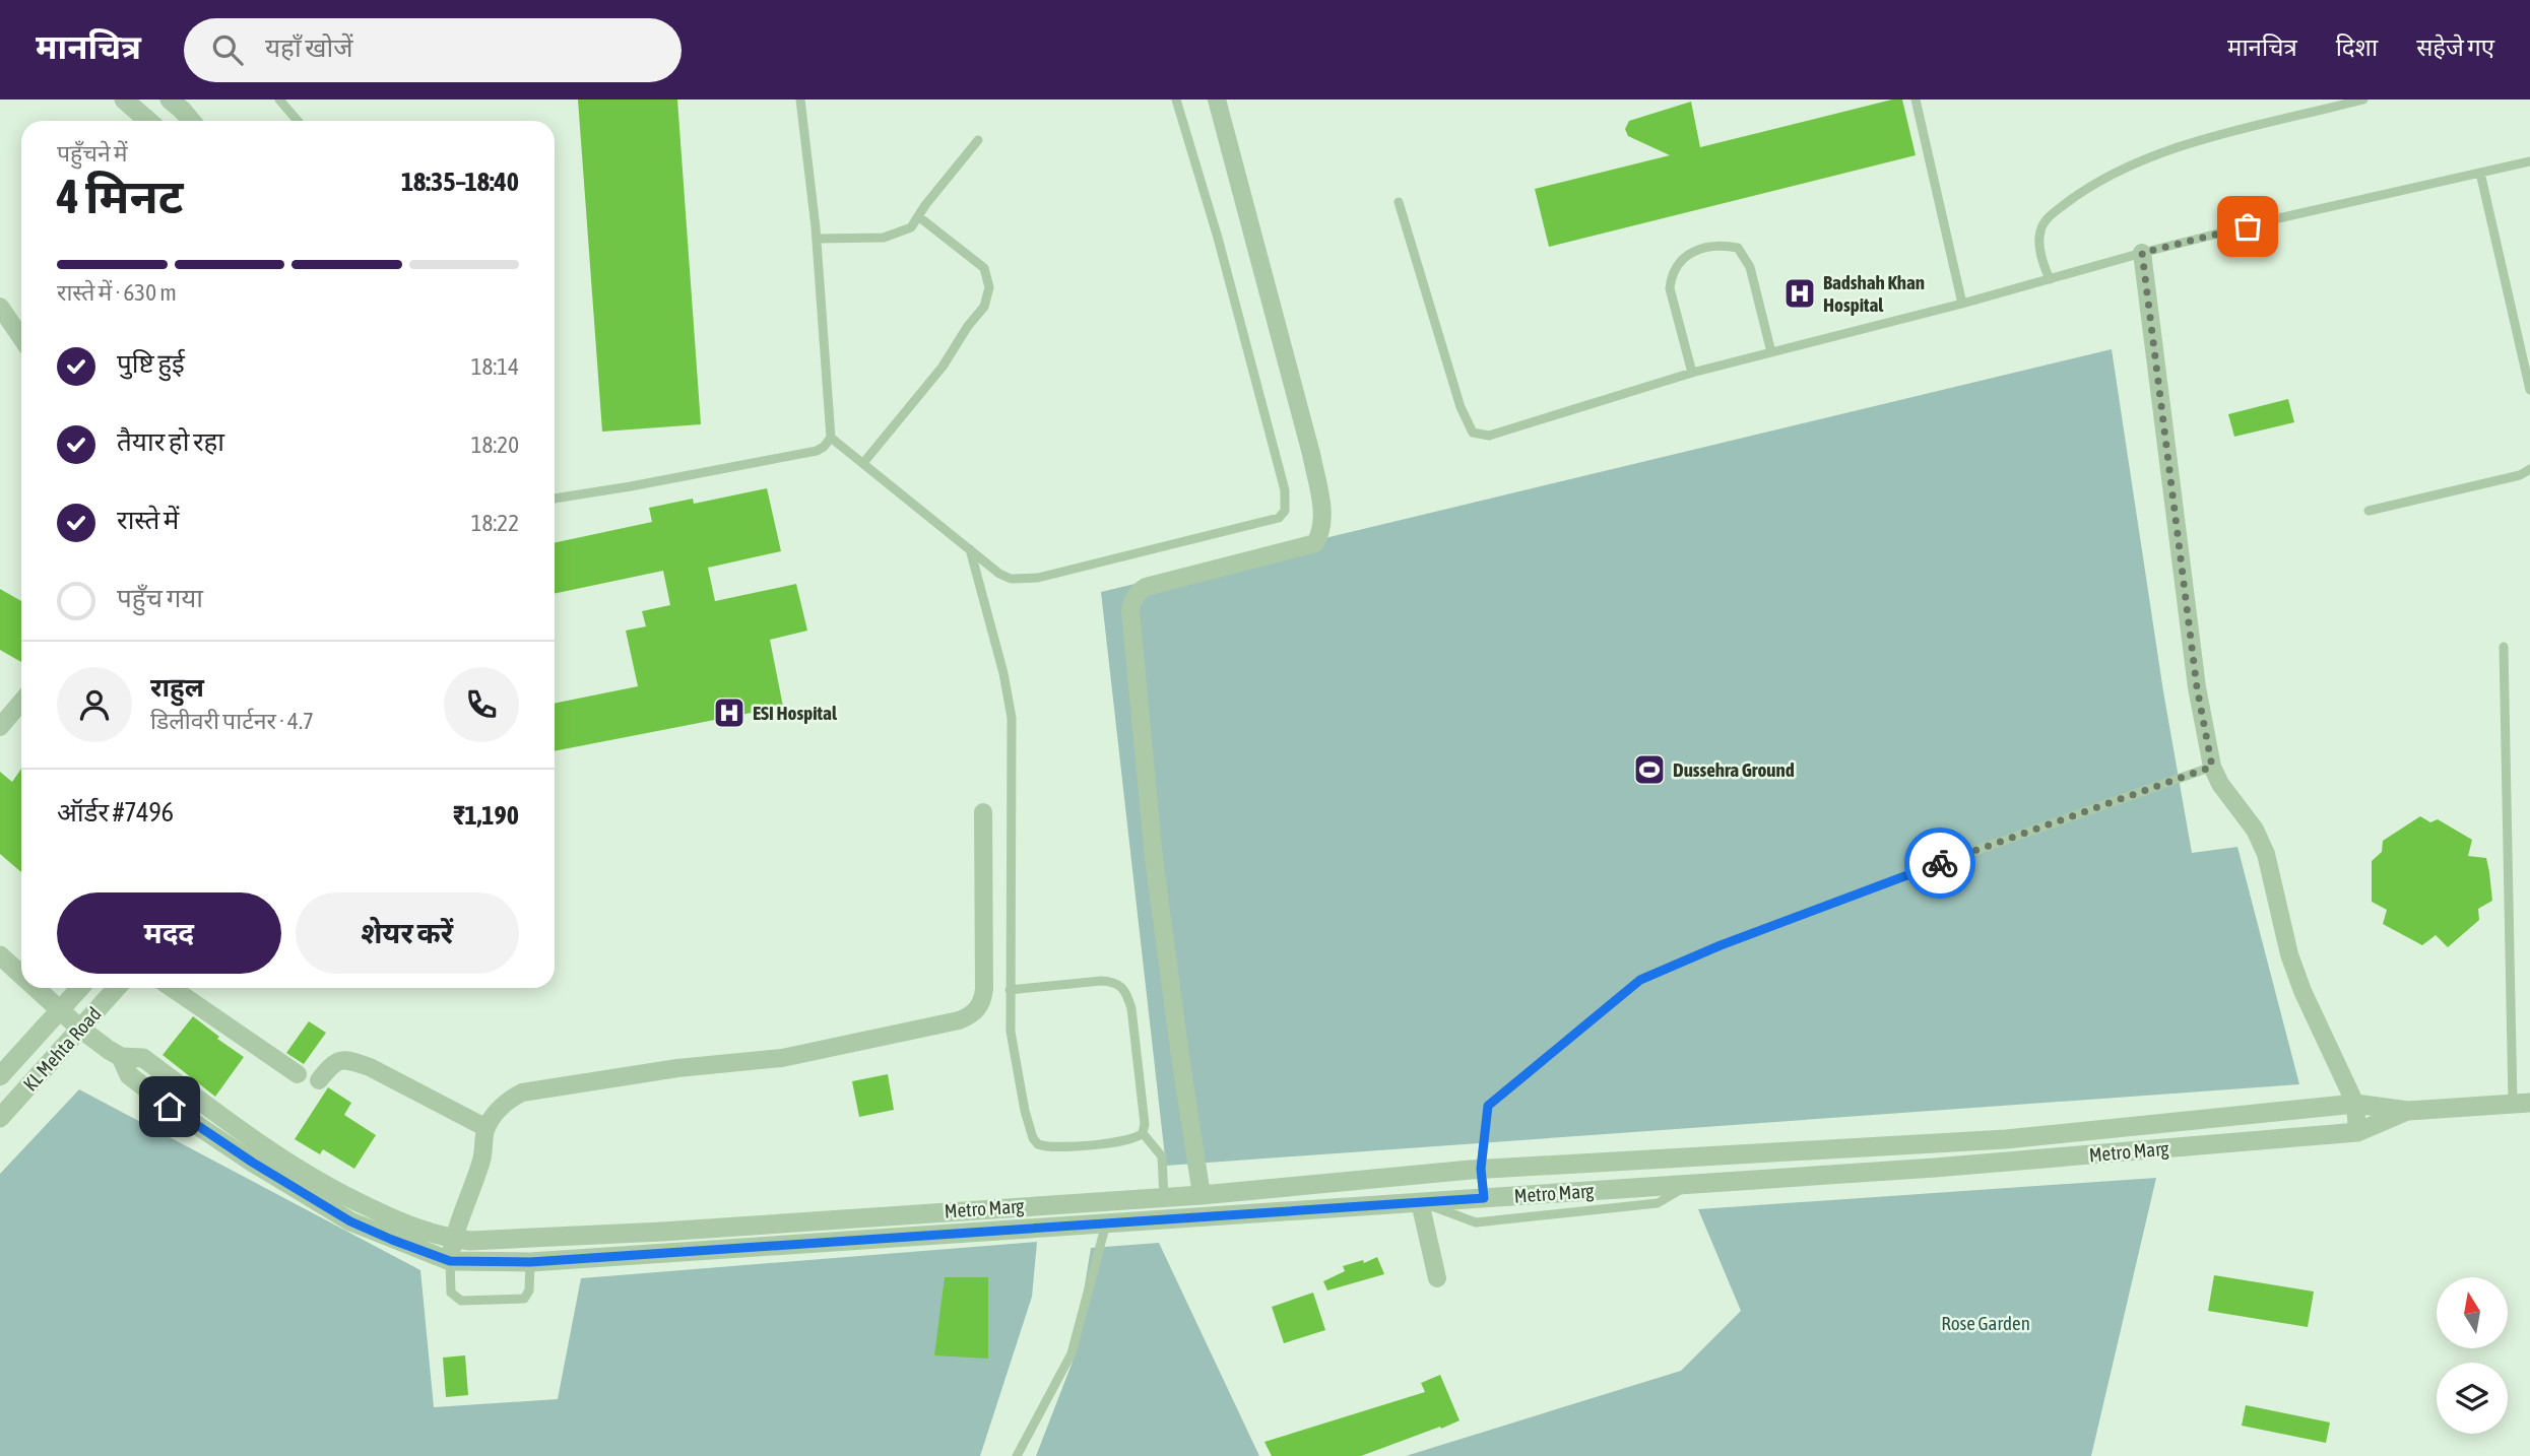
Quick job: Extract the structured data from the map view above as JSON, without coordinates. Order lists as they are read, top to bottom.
{
  "streets": {
    "street": ["KL Mehta Road", "Metro Marg"]
  },
  "crossings": [
    ["KL Mehta Road", "Metro Marg"]
  ],
  "parks": ["Rose Garden"],
  "places": {
    "hospital": ["Badshah Khan Hospital", "ESI Hospital"],
    "sports": ["Dussehra Ground"]
  },
  "north": "top",
  "page": {
    "header": "मानचित्र",
    "search": "यहाँ खोजें",
    "nav": ["मानचित्र", "दिशा", "सहेजे गए"],
    "heading": ["4 मिनट", "पहुँचने में", "18:35–18:40"],
    "panel": [
      "राहुल",
      "डिलीवरी पार्टनर · 4.7",
      "ऑर्डर #7496",
      "₹1,190"
    ],
    "bar": "रास्ते में · 630 m",
    "list": [
      ["पुष्टि हुई", "18:14"],
      ["तैयार हो रहा", "18:20"],
      ["रास्ते में", "18:22"],
      "पहुँच गया"
    ],
    "buttons": ["मदद", "शेयर करें"]
  }
}
